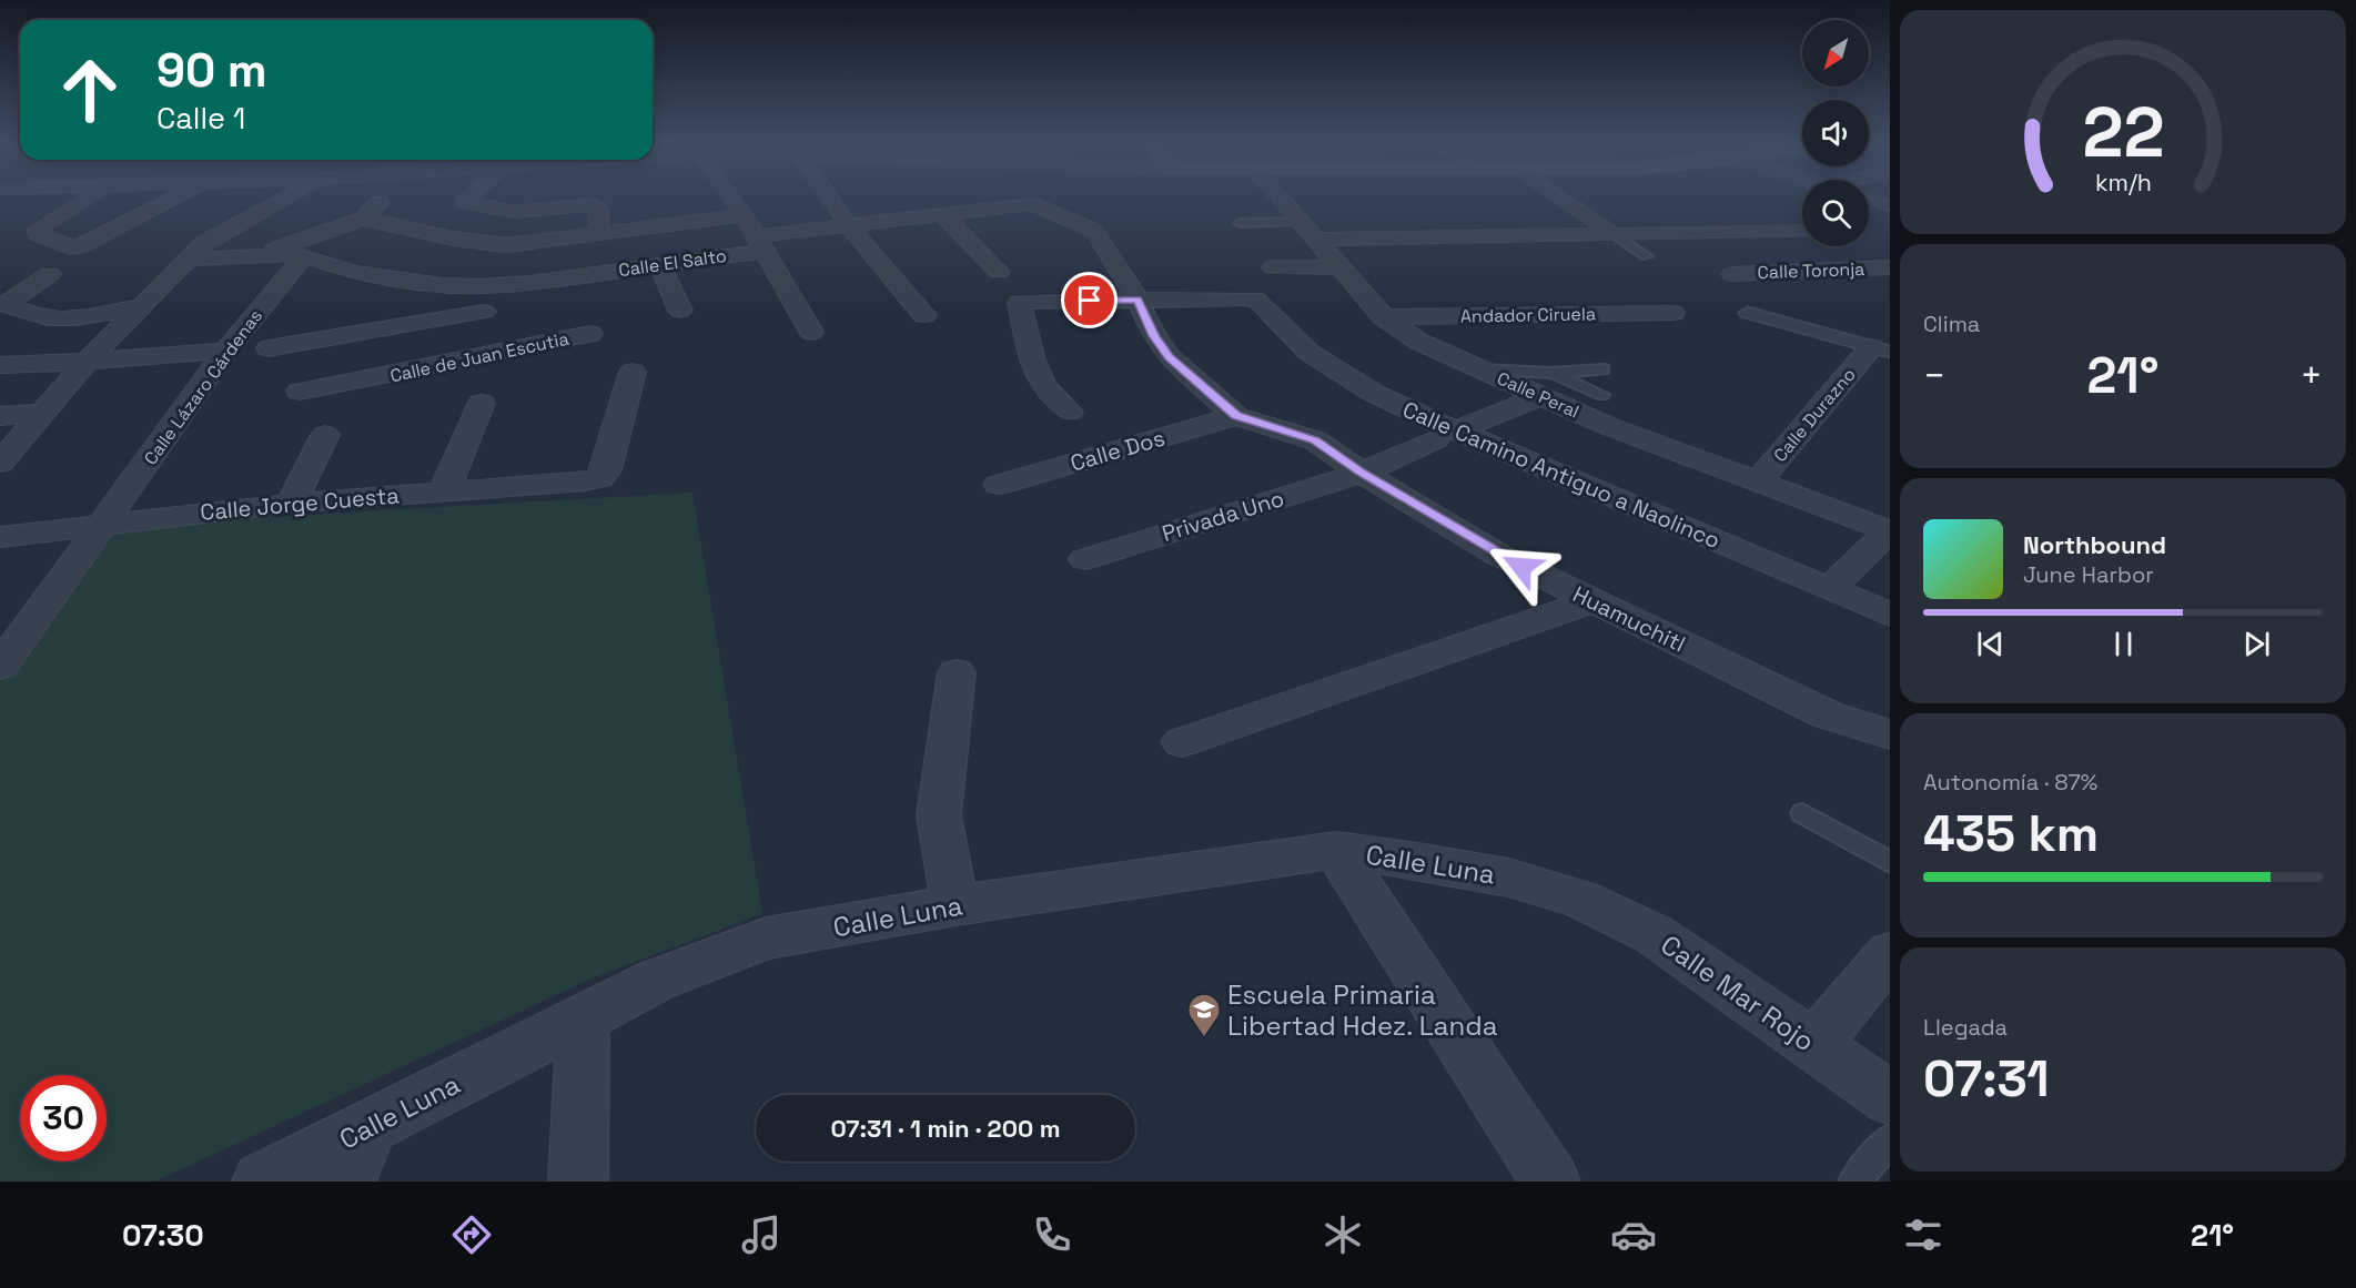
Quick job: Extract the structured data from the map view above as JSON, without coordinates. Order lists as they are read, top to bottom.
{
  "streets": {
    "street": [
      "Calle El Salto",
      "Calle Toronja",
      "Andador Ciruela",
      "Calle de Juan Escutia",
      "Calle Lázaro Cárdenas",
      "Calle Peral",
      "Calle Durazno",
      "Calle Dos",
      "Calle Camino Antiguo a Naolinco",
      "Calle Jorge Cuesta",
      "Privada Uno",
      "Huamuchitl",
      "Calle Luna",
      "Calle Mar Rojo"
    ]
  },
  "crossings": [
    ["Calle El Salto", "Calle Lázaro Cárdenas"],
    ["Calle El Salto", "Calle Camino Antiguo a Naolinco"],
    ["Andador Ciruela", "Calle Peral"],
    ["Calle Lázaro Cárdenas", "Calle Jorge Cuesta"],
    ["Calle Peral", "Calle Durazno"],
    ["Calle Peral", "Privada Uno"],
    ["Calle Dos", "Huamuchitl"],
    ["Calle Camino Antiguo a Naolinco", "Privada Uno"],
    ["Privada Uno", "Huamuchitl"],
    ["Calle Luna", "Calle Mar Rojo"]
  ],
  "places": {
    "school or university": ["Escuela Primaria Libertad Hdez. Landa"]
  },
  "north": "bottom left",
  "page": {
    "turn": ["90 m", "Calle 1"],
    "tile": [
      "Clima",
      ["Autonomía · 87%", "435 km"],
      ["Llegada", "07:31"]
    ],
    "heat": ["−", "21°", "+"],
    "song": ["Northbound", "June Harbor"],
    "limit": "30",
    "trip": "07:31 · 1 min · 200 m",
    "tabs": ["07:30", "21°"],
    "gauge": ["22", "km/h"]
  }
}
